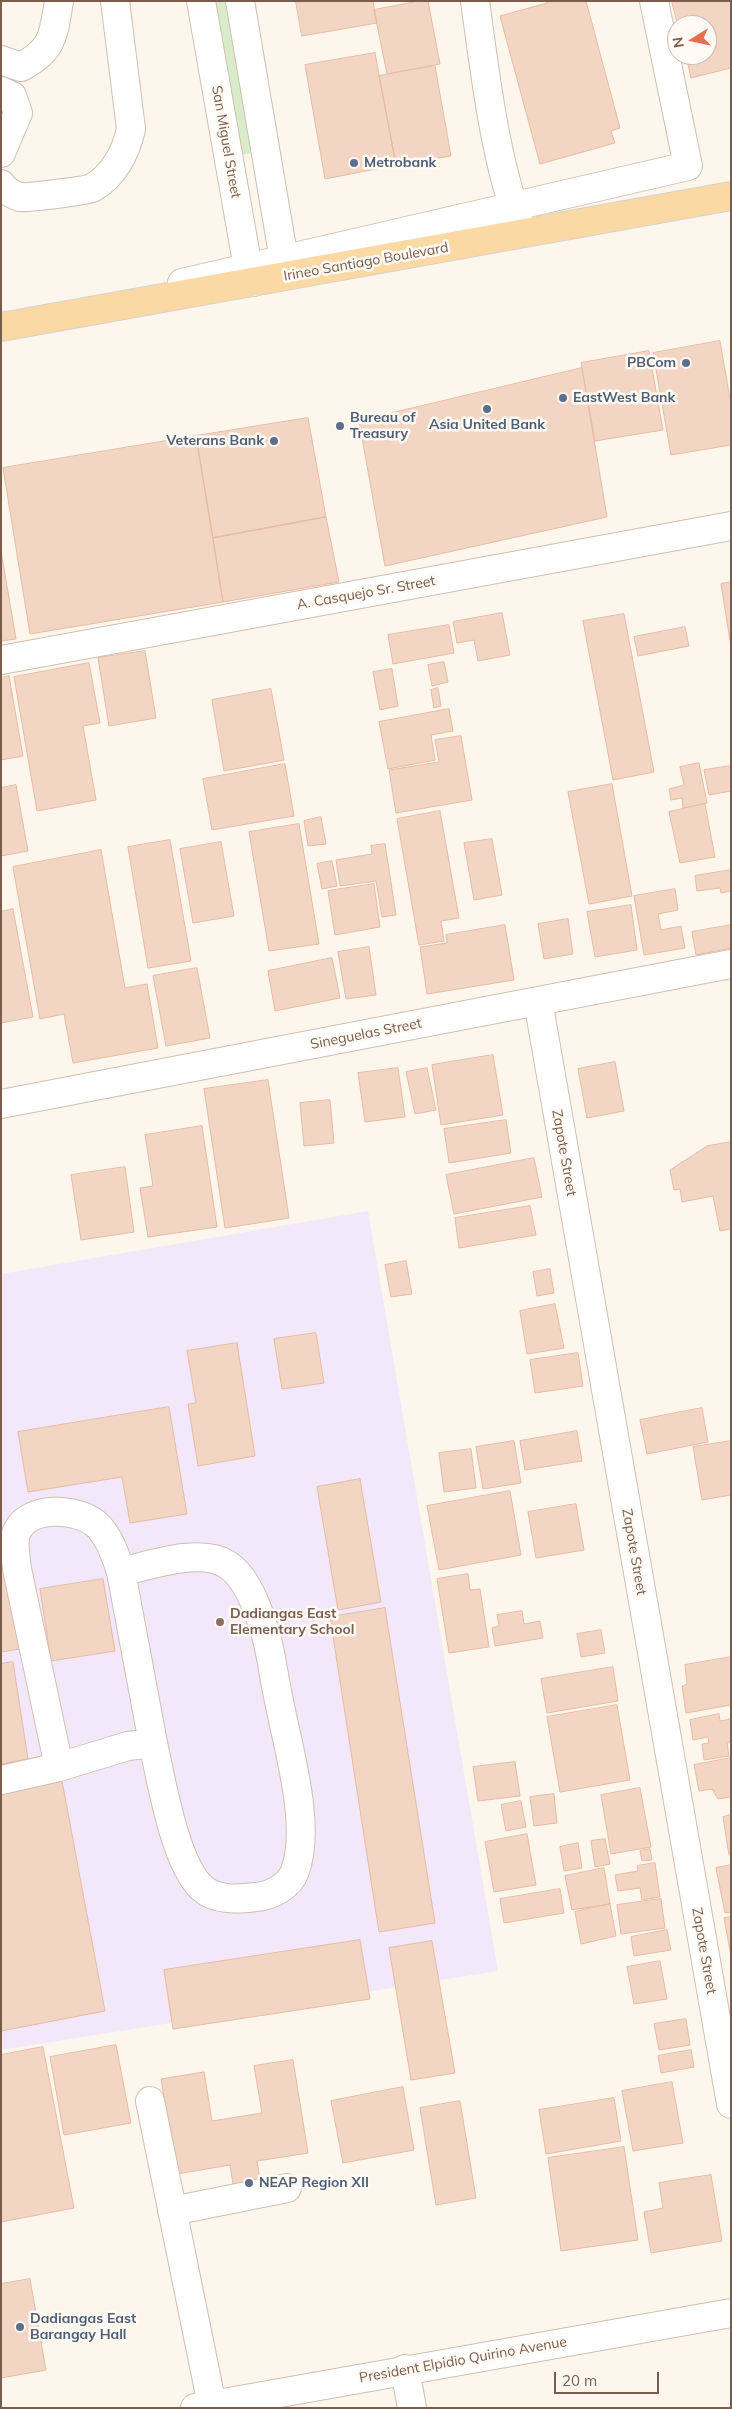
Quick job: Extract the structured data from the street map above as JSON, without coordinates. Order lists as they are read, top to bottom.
{
  "streets": {
    "main road": ["Irineo Santiago Boulevard"],
    "street": [
      "San Miguel Street",
      "A. Casquejo Sr. Street",
      "Sineguelas Street",
      "Zapote Street",
      "President Elpidio Quirino Avenue"
    ]
  },
  "crossings": [
    ["San Miguel Street", "Irineo Santiago Boulevard"],
    ["Sineguelas Street", "Zapote Street"]
  ],
  "places": [
    "Metrobank",
    "PBCom",
    "EastWest Bank",
    "Asia United Bank",
    "Bureau of Treasury",
    "Veterans Bank",
    "Dadiangas East Elementary School",
    "NEAP Region XII",
    "Dadiangas East Barangay Hall"
  ],
  "scale_bar": "20 m",
  "north": "left"
}
